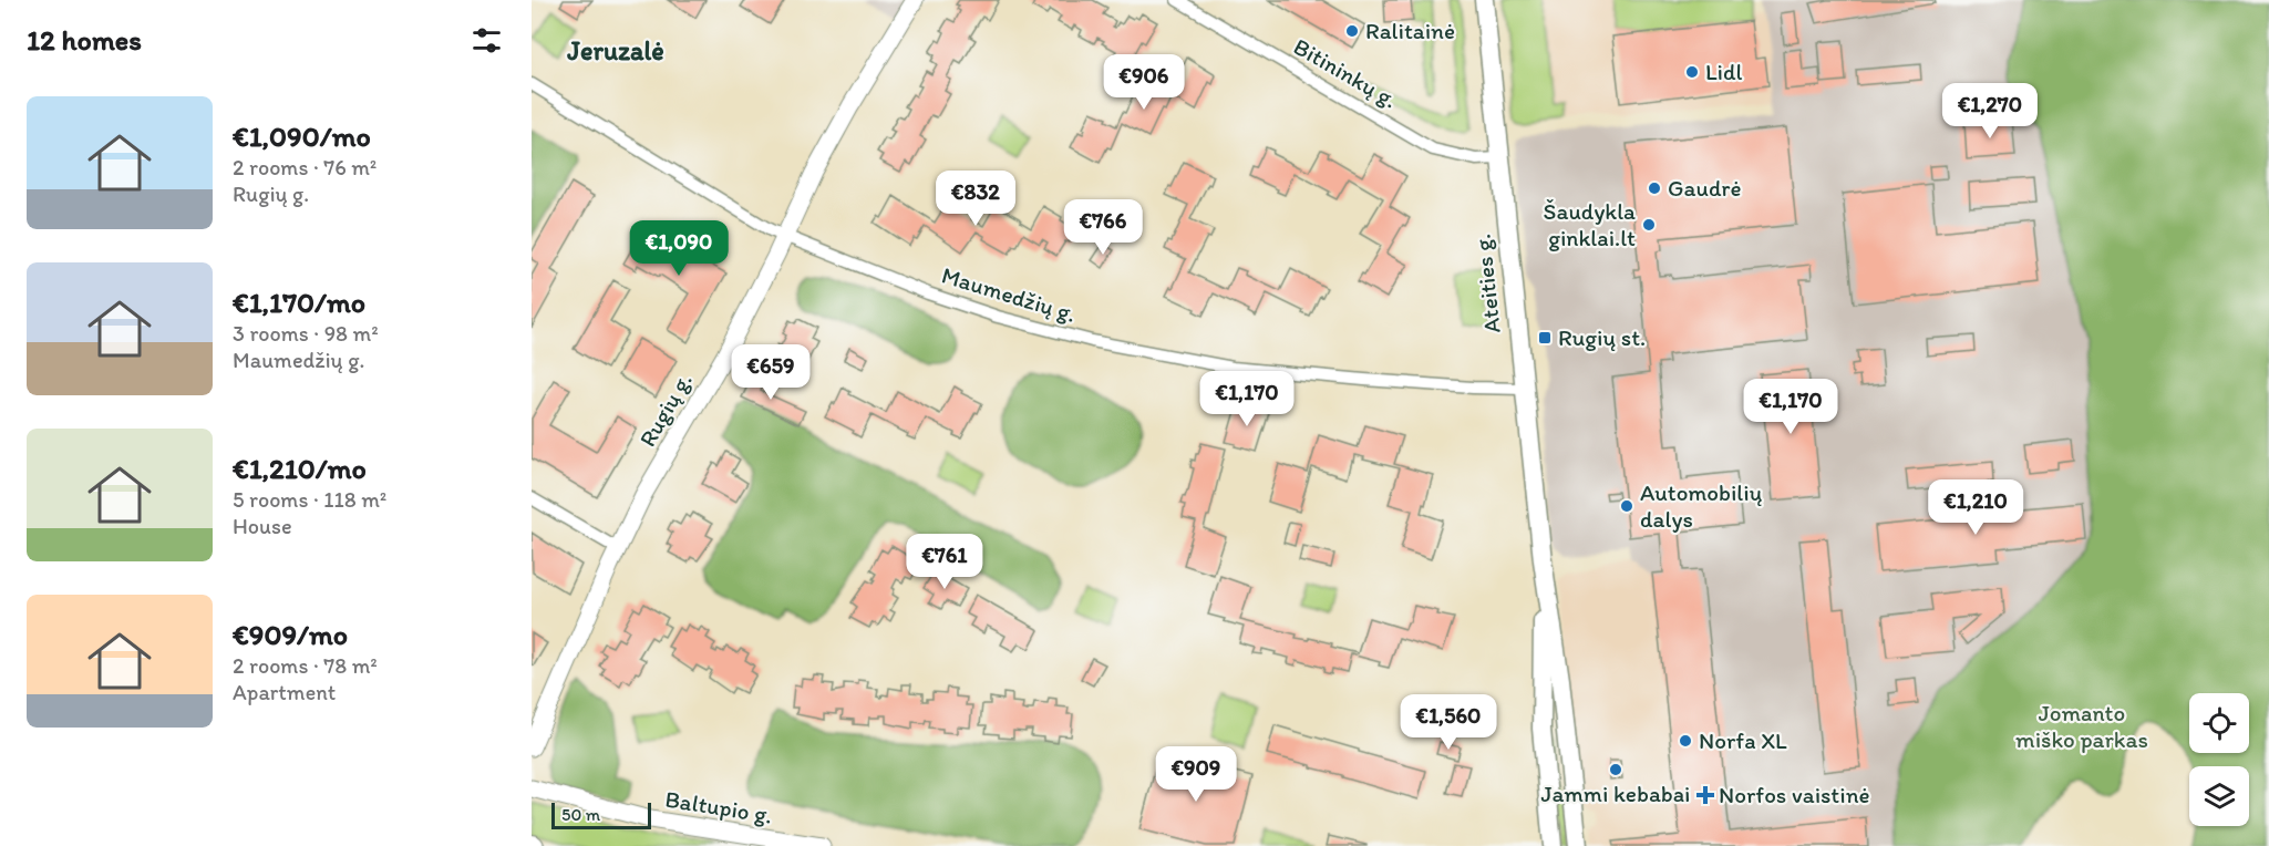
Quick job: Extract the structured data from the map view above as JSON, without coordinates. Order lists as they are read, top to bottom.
{
  "streets": {
    "main road": ["Ateities g."],
    "street": [
      "Bitininkų g.",
      "Maumedžių g.",
      "Rugių g.",
      "Baltupio g."
    ]
  },
  "crossings": [
    ["Bitininkų g.", "Ateities g."],
    ["Ateities g.", "Maumedžių g."],
    ["Maumedžių g.", "Rugių g."]
  ],
  "districts": ["Jeruzalė"],
  "parks": ["Jomanto miško parkas"],
  "places": {
    "other": [
      "Ralitainė",
      "Lidl",
      "Gaudrė",
      "Šaudykla ginklai.lt",
      "Automobilių dalys",
      "Norfa XL",
      "Jammi kebabai"
    ],
    "transit": ["Rugių st."],
    "health": ["Norfos vaistinė"]
  },
  "scale_bar": "50 m",
  "page": {
    "heading": "12 homes",
    "price": [
      "€906",
      "€1,270",
      "€832",
      "€766",
      "€1,090",
      "€659",
      "€1,170",
      "€1,170",
      "€1,210",
      "€761",
      "€1,560",
      "€909"
    ],
    "list": [
      {
        "name": "€1,090/mo",
        "note": "2 rooms · 76 m² · Rugių g."
      },
      {
        "name": "€1,170/mo",
        "note": "3 rooms · 98 m² · Maumedžių g."
      },
      {
        "name": "€1,210/mo",
        "note": "5 rooms · 118 m² · House"
      },
      {
        "name": "€909/mo",
        "note": "2 rooms · 78 m² · Apartment"
      }
    ],
    "scale": "50 m"
  }
}
